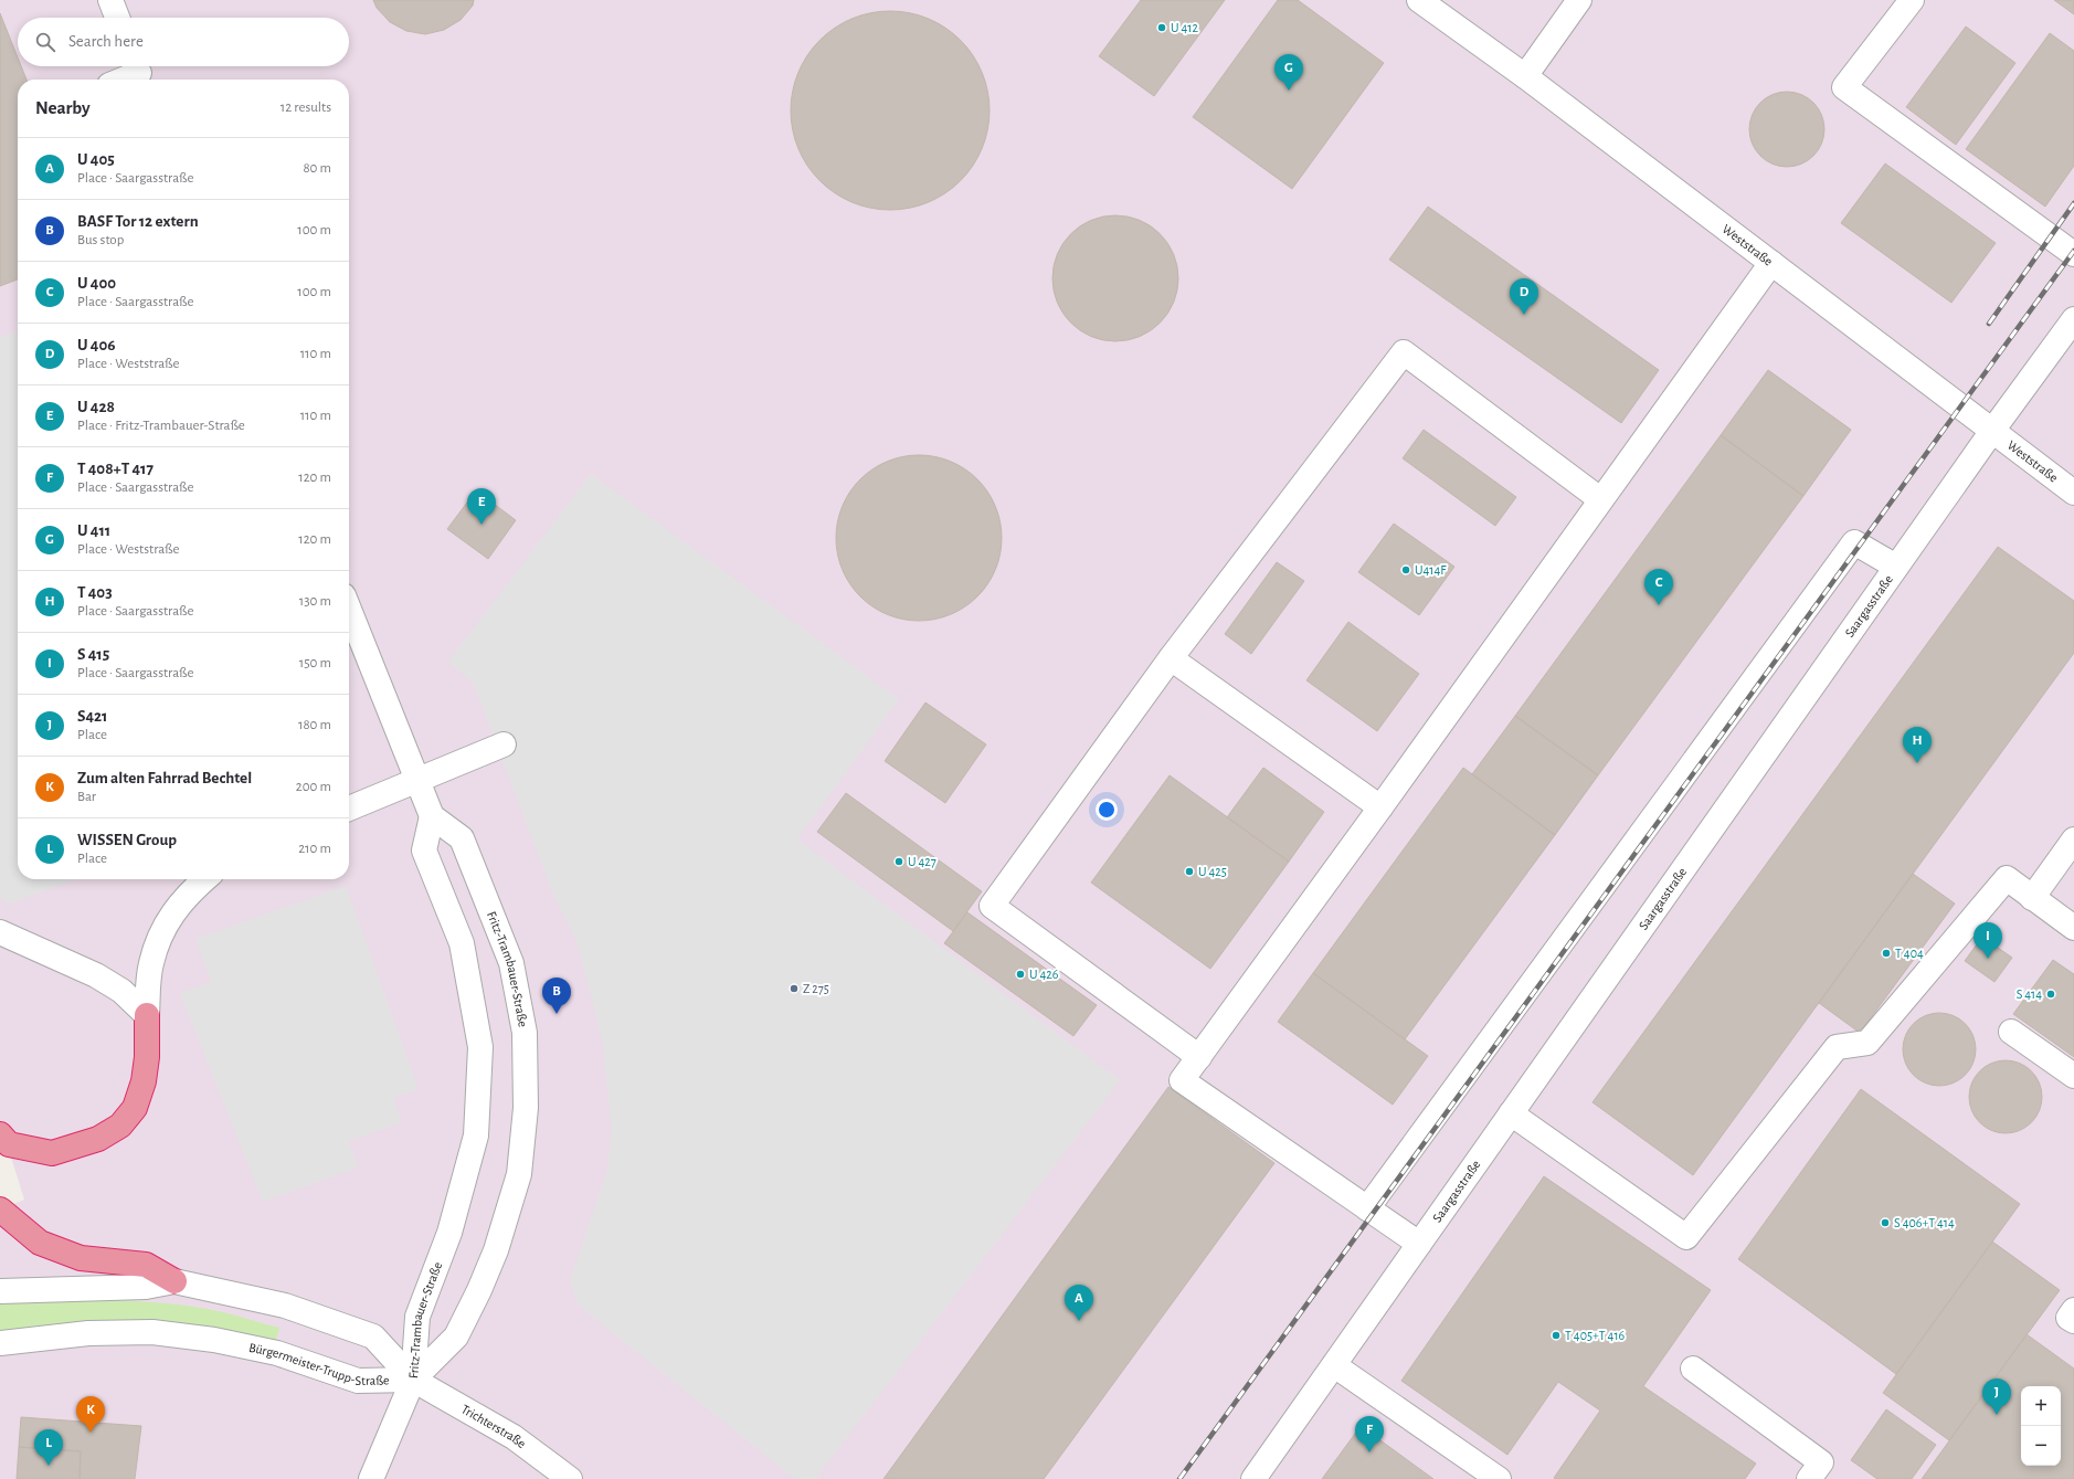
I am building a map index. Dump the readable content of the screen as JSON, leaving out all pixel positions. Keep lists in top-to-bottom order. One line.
{"streets":{"street":["Weststraße","Saargasstraße","Fritz-Trambauer-Straße","Bürgermeister-Trupp-Straße","Trichterstraße"]},"crossings":[["Weststraße","Saargasstraße"],["Fritz-Trambauer-Straße","Bürgermeister-Trupp-Straße"],["Fritz-Trambauer-Straße","Trichterstraße"],["Bürgermeister-Trupp-Straße","Trichterstraße"]],"places":["U 412","U414F","U 427","U 425","T 404","U 426","Z 275","S 414","S 406+T 414","T 405+T 416"],"page":{"search":"Search here","pins":["G","D","E","C","H","I","B","A","J","K","F","L"],"heading":["Nearby","12 results"],"list":[{"mark":"A","name":"U 405","note":"Place · Saargasstraße","value":"80 m"},{"mark":"B","name":"BASF Tor 12 extern","note":"Bus stop","value":"100 m"},{"mark":"C","name":"U 400","note":"Place · Saargasstraße","value":"100 m"},{"mark":"D","name":"U 406","note":"Place · Weststraße","value":"110 m"},{"mark":"E","name":"U 428","note":"Place · Fritz-Trambauer-Straße","value":"110 m"},{"mark":"F","name":"T 408+T 417","note":"Place · Saargasstraße","value":"120 m"},{"mark":"G","name":"U 411","note":"Place · Weststraße","value":"120 m"},{"mark":"H","name":"T 403","note":"Place · Saargasstraße","value":"130 m"},{"mark":"I","name":"S 415","note":"Place · Saargasstraße","value":"150 m"},{"mark":"J","name":"S421","note":"Place","value":"180 m"},{"mark":"K","name":"Zum alten Fahrrad Bechtel","note":"Bar","value":"200 m"},{"mark":"L","name":"WISSEN Group","note":"Place","value":"210 m"}],"map_buttons":["+","−"]}}
